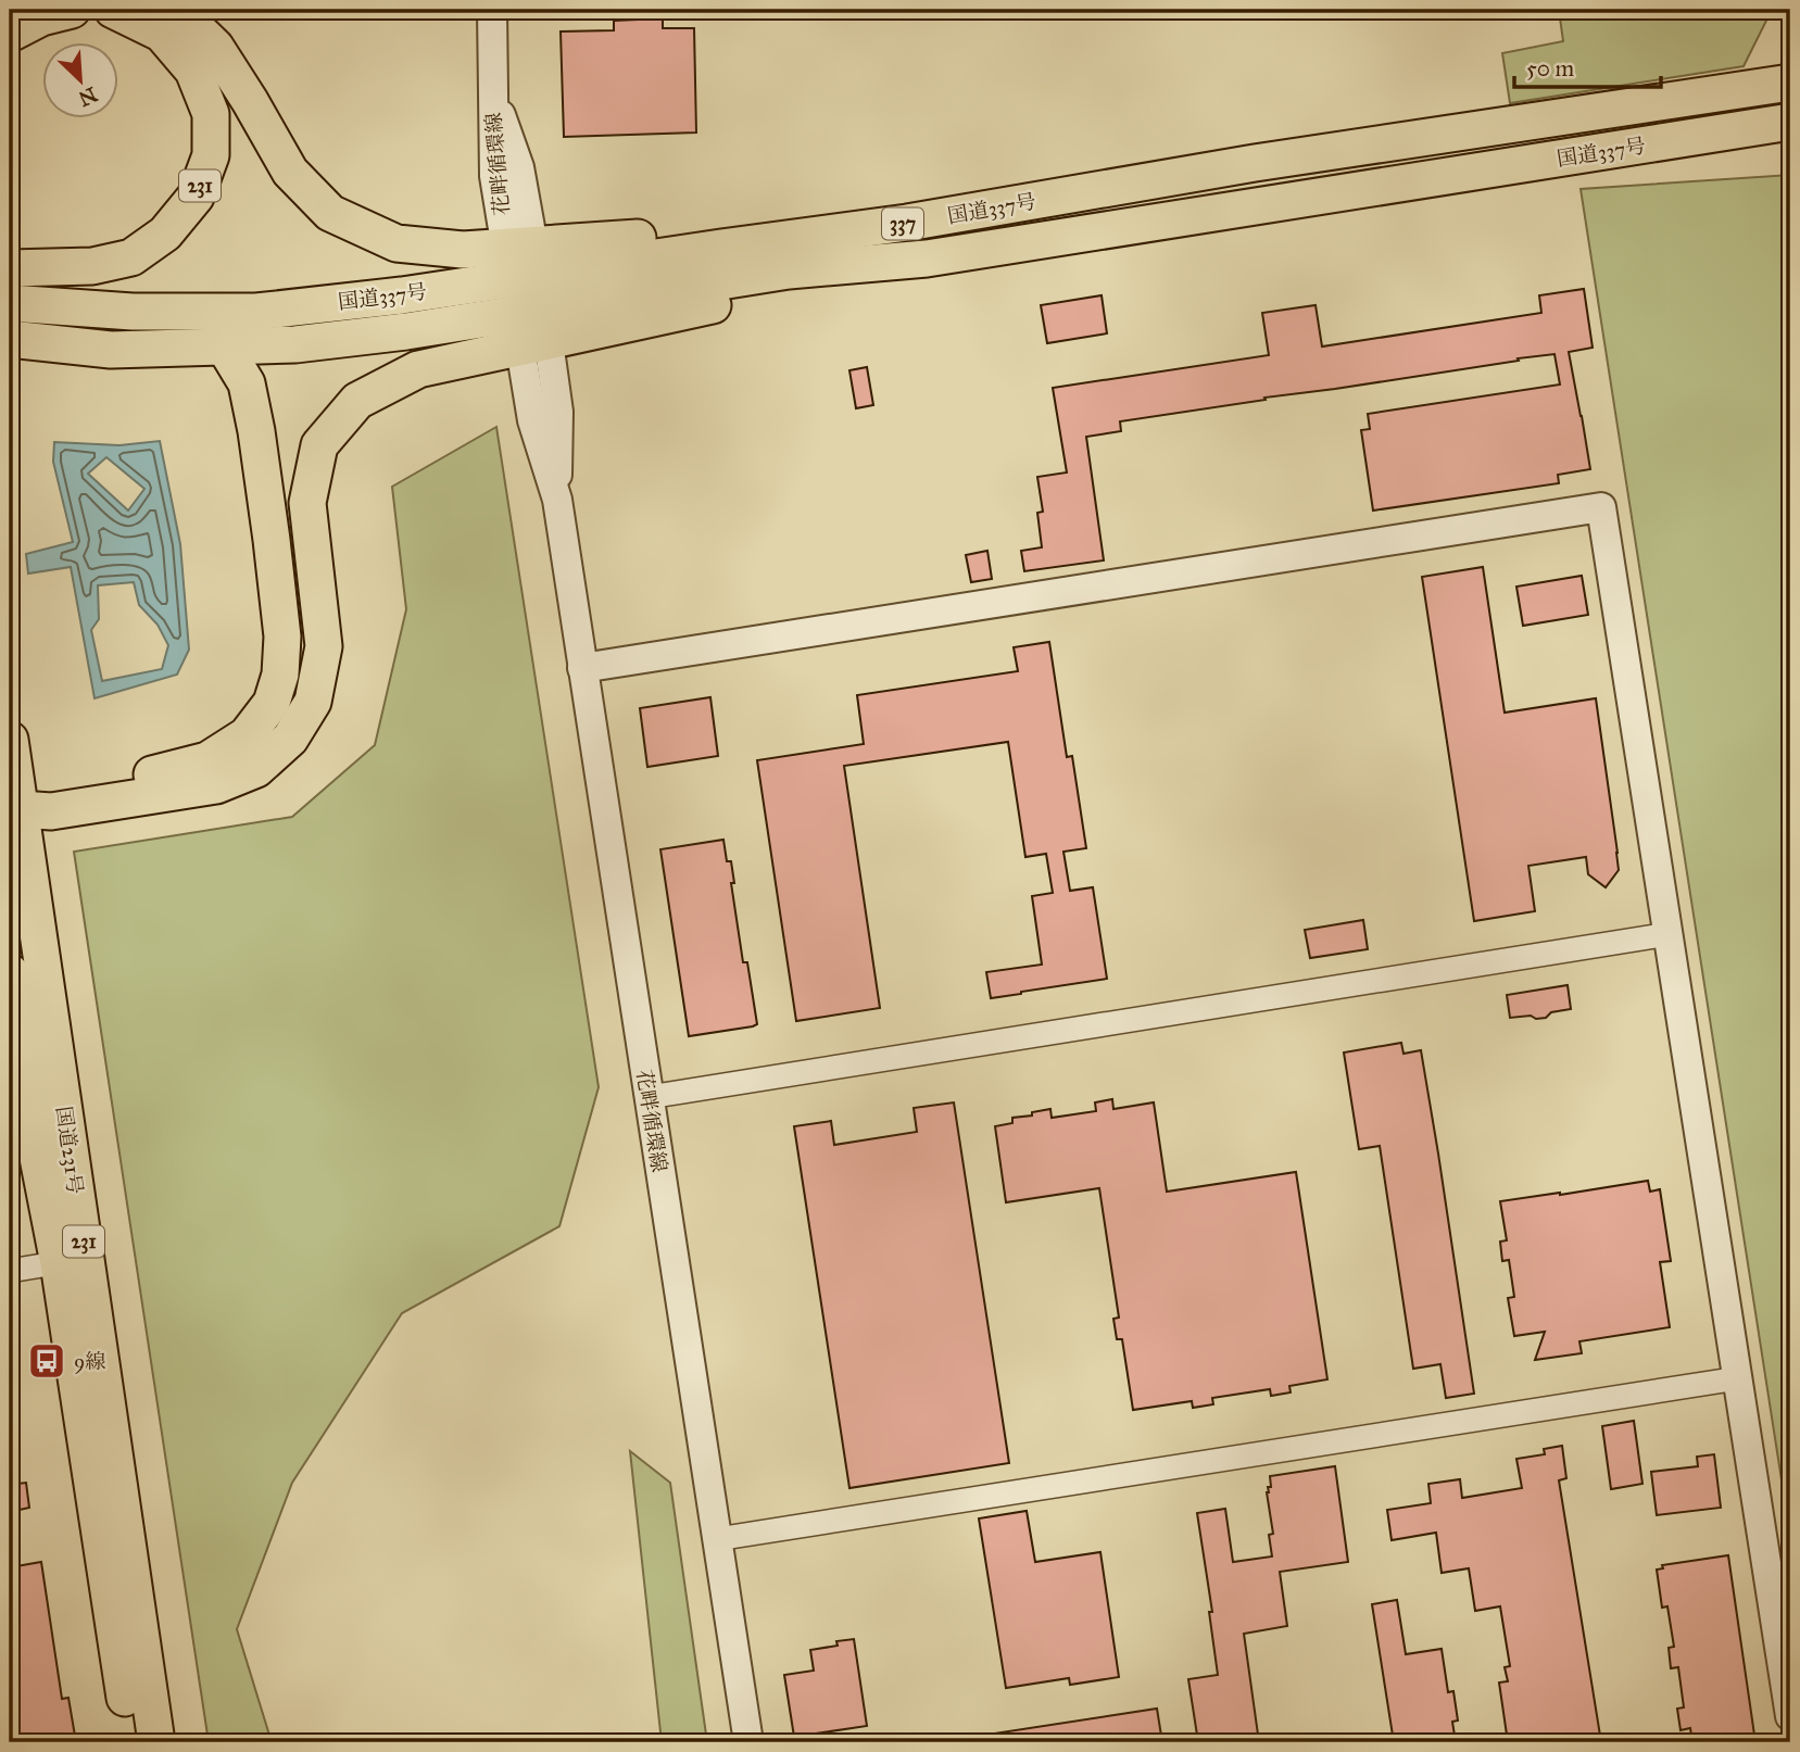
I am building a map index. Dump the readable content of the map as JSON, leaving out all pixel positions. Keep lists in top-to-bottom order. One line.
{"streets":{"highway":["国道337号","231","337","国道231号"],"street":["花畔循環線"]},"places":{"bus stop":["9線"]},"scale_bar":"50 m","north":"bottom right"}
